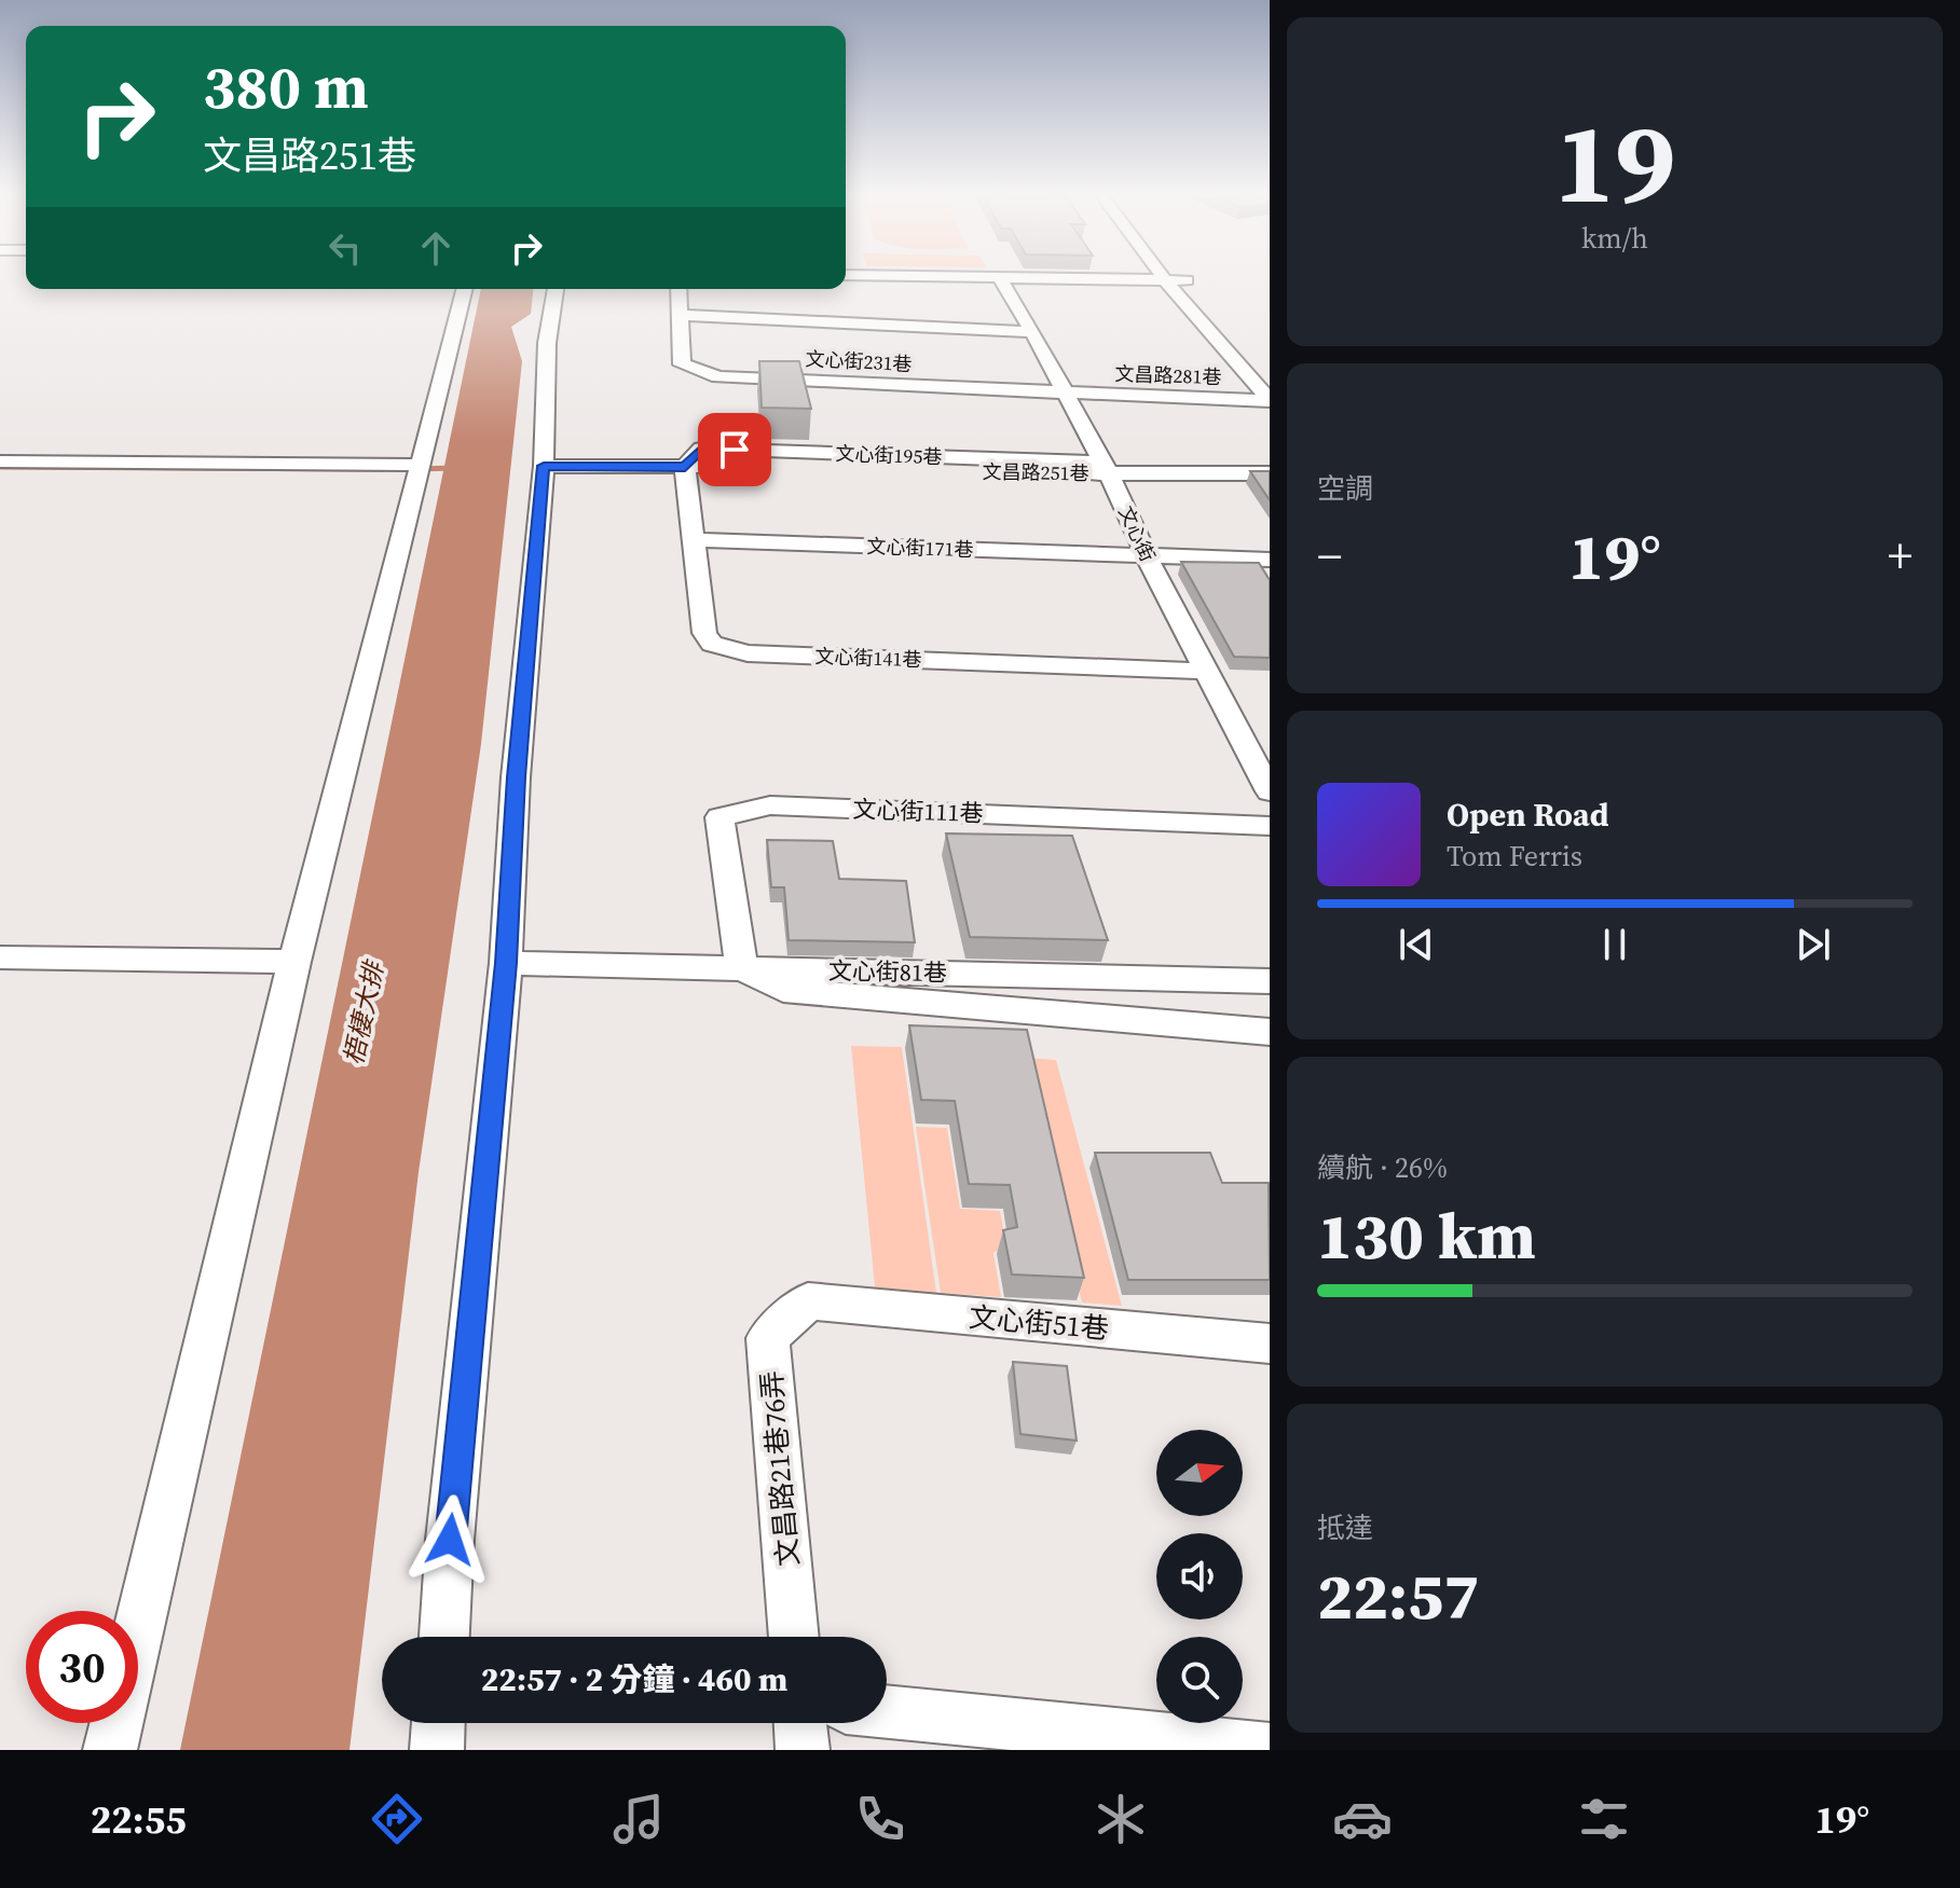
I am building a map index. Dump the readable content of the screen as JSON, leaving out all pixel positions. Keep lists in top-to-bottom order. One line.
{"streets":{"street":["文心街231巷","文昌路281巷","文昌路251巷","文心街","文心街171巷","文心街141巷","文心街111巷","文心街81巷","文心街51巷","文昌路21巷76弄"]},"crossings":[["文心街231巷","文昌路281巷"],["文心街231巷","文心街"],["文昌路281巷","文心街"],["文昌路251巷","文心街"],["文昌路251巷","文心街141巷"],["文心街","文心街171巷"],["文心街","文心街141巷"],["文心街171巷","文心街141巷"],["文心街111巷","文心街81巷"],["文心街51巷","文昌路21巷76弄"]],"water":["梧棲大排"],"north":"right","page":{"tile":[["19","km/h"],"空調",["續航 · 26%","130 km"],["抵達","22:57"]],"turn":["380 m","文昌路251巷"],"heat":["−","19°","+"],"song":["Open Road","Tom Ferris"],"limit":"30","trip":"22:57 · 2 分鐘 · 460 m","tabs":["22:55","19°"]}}
